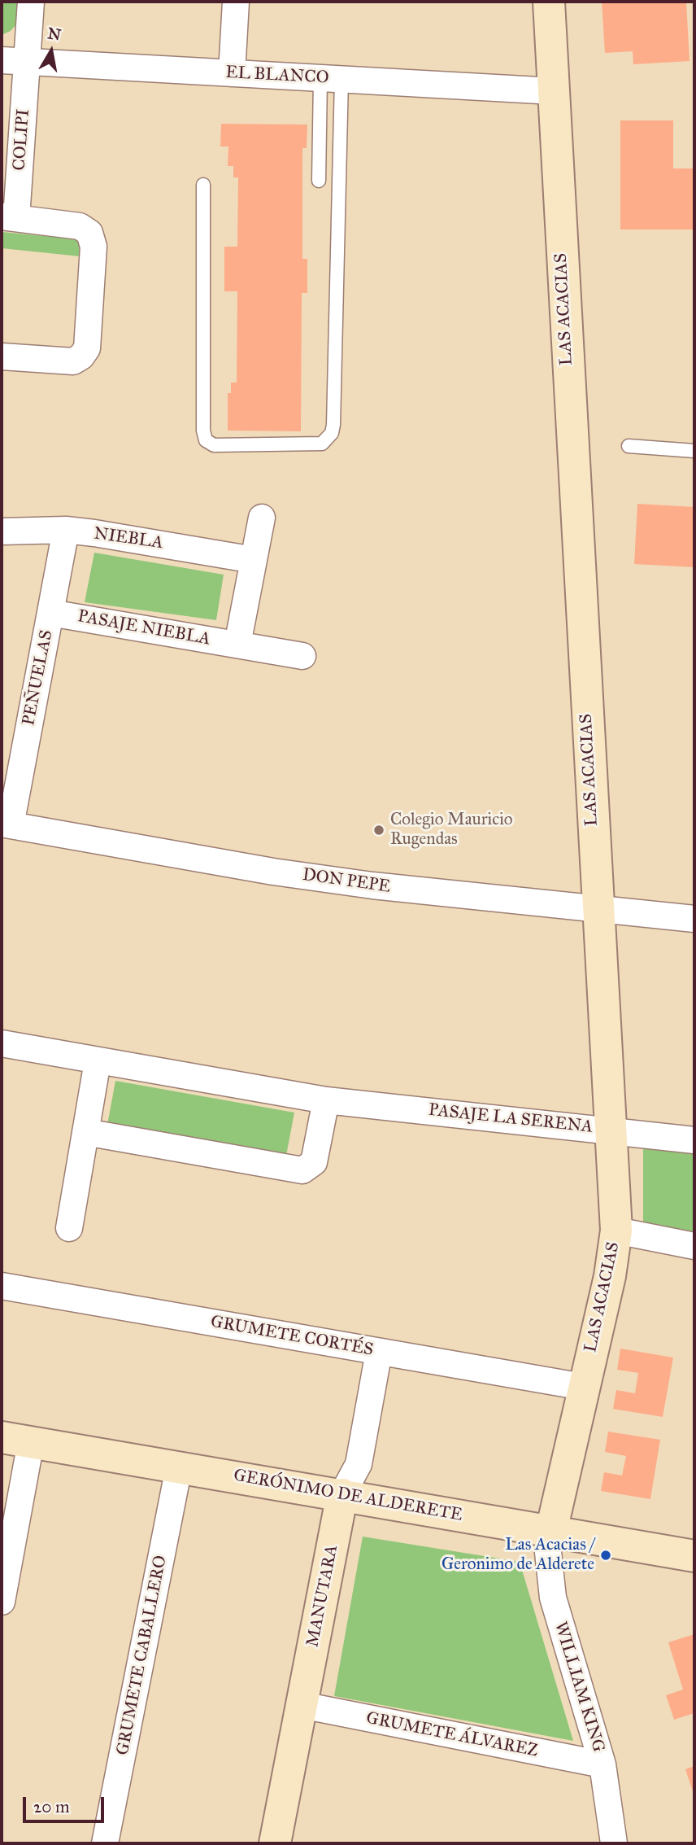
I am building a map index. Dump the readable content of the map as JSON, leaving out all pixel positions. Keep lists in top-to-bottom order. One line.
{"streets":{"main road":["LAS ACACIAS","GERÓNIMO DE ALDERETE","MANUTARA"],"street":["EL BLANCO","COLIPI","NIEBLA","PASAJE NIEBLA","PEÑUELAS","DON PEPE","PASAJE LA SERENA","GRUMETE CORTÉS","GRUMETE CABALLERO","WILLIAM KING","GRUMETE ÁLVAREZ"]},"crossings":[["EL BLANCO","COLIPI"],["EL BLANCO","LAS ACACIAS"],["LAS ACACIAS","DON PEPE"],["LAS ACACIAS","PASAJE LA SERENA"],["LAS ACACIAS","GRUMETE CORTÉS"],["LAS ACACIAS","GERÓNIMO DE ALDERETE"],["LAS ACACIAS","WILLIAM KING"],["NIEBLA","PEÑUELAS"],["PASAJE NIEBLA","PEÑUELAS"],["PEÑUELAS","DON PEPE"],["GRUMETE CORTÉS","MANUTARA"],["GERÓNIMO DE ALDERETE","MANUTARA"],["GERÓNIMO DE ALDERETE","GRUMETE CABALLERO"],["GERÓNIMO DE ALDERETE","WILLIAM KING"],["MANUTARA","GRUMETE ÁLVAREZ"],["WILLIAM KING","GRUMETE ÁLVAREZ"]],"places":["Colegio Mauricio Rugendas","Las Acacias / Geronimo de Alderete"],"scale_bar":"20 m","north":"top"}
